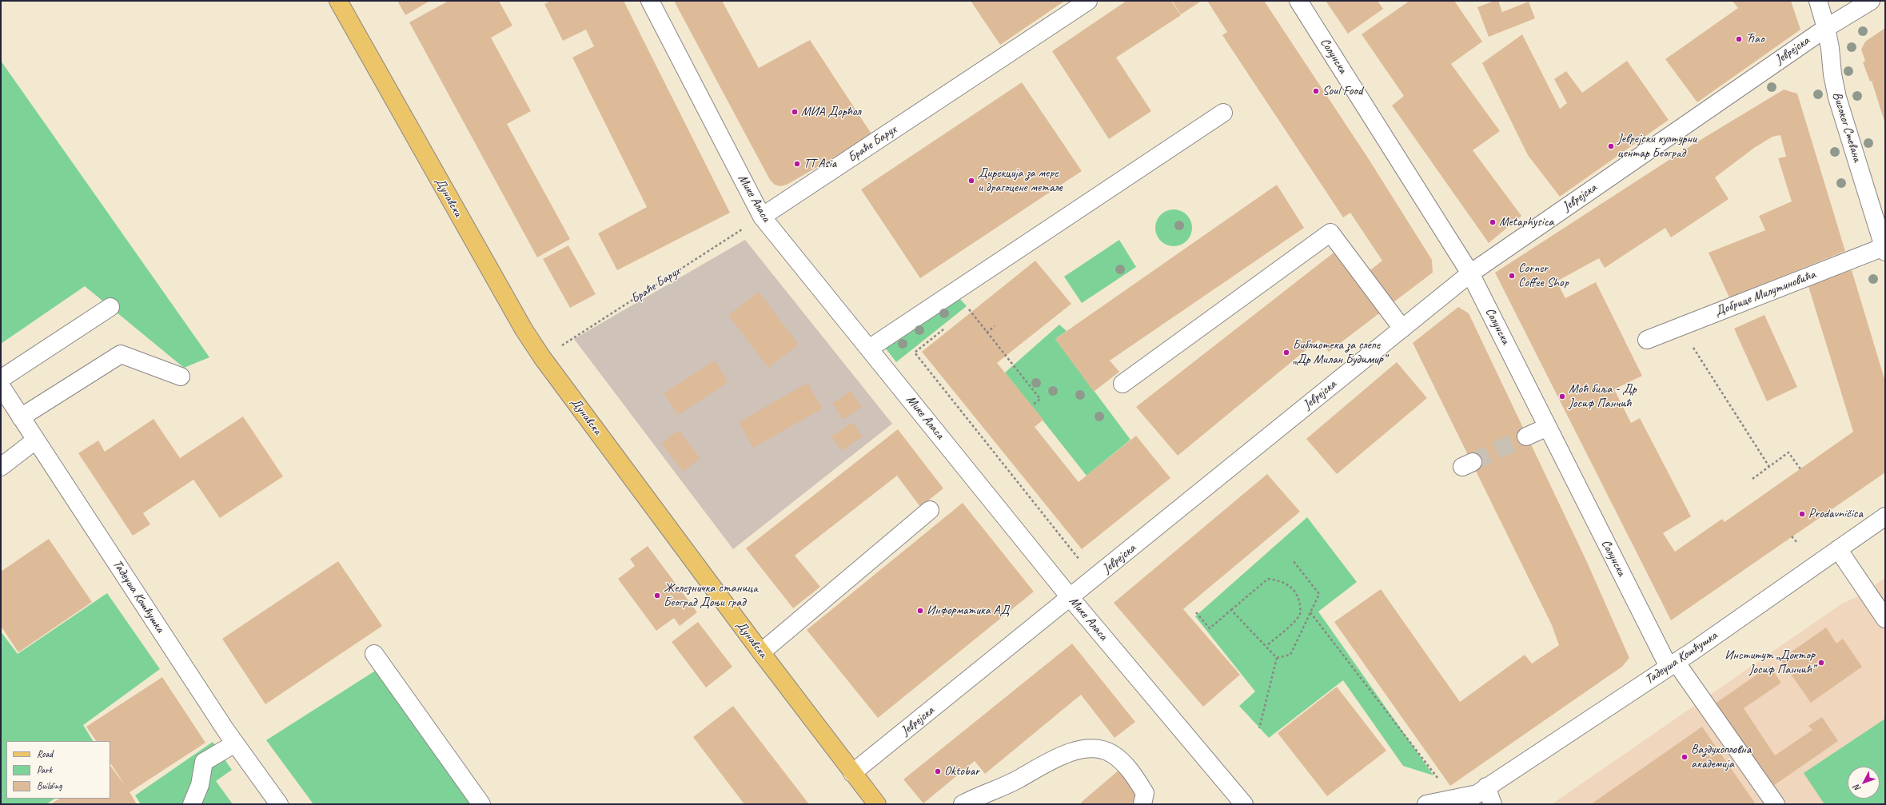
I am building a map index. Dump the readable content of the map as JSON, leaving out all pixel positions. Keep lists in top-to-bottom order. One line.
{"streets":{"main road":["Дунавска"],"street":["Јеврејска","Солунска","Високог Стевана","Браће Барух","Мике Аласа","Добрице Милутиновића","Тадеуша Кошћушка"]},"crossings":[["Јеврејска","Солунска"],["Јеврејска","Високог Стевана"],["Јеврејска","Дунавска"],["Јеврејска","Мике Аласа"],["Солунска","Тадеуша Кошћушка"],["Високог Стевана","Добрице Милутиновића"],["Браће Барух","Дунавска"],["Браће Барух","Мике Аласа"]],"places":["Ћао","Soul Food","МИА Дорћол","Јеврејски културни центар Београд","TT Asia","Дирекција за мере и драгоцене метале","Metaphysica","Corner Coffee Shop","Библиотека за слепе „Др Милан Будимир”","Моћ биља - Др Јосиф Панчић","Prodavničica","Железничка станица Београд Доњи град","Информатика АД","Институт „Доктор Јосиф Панчић”","Ваздухопловна академија","Oktobar"],"legend":["Road","Park","Building"],"north":"bottom left"}
